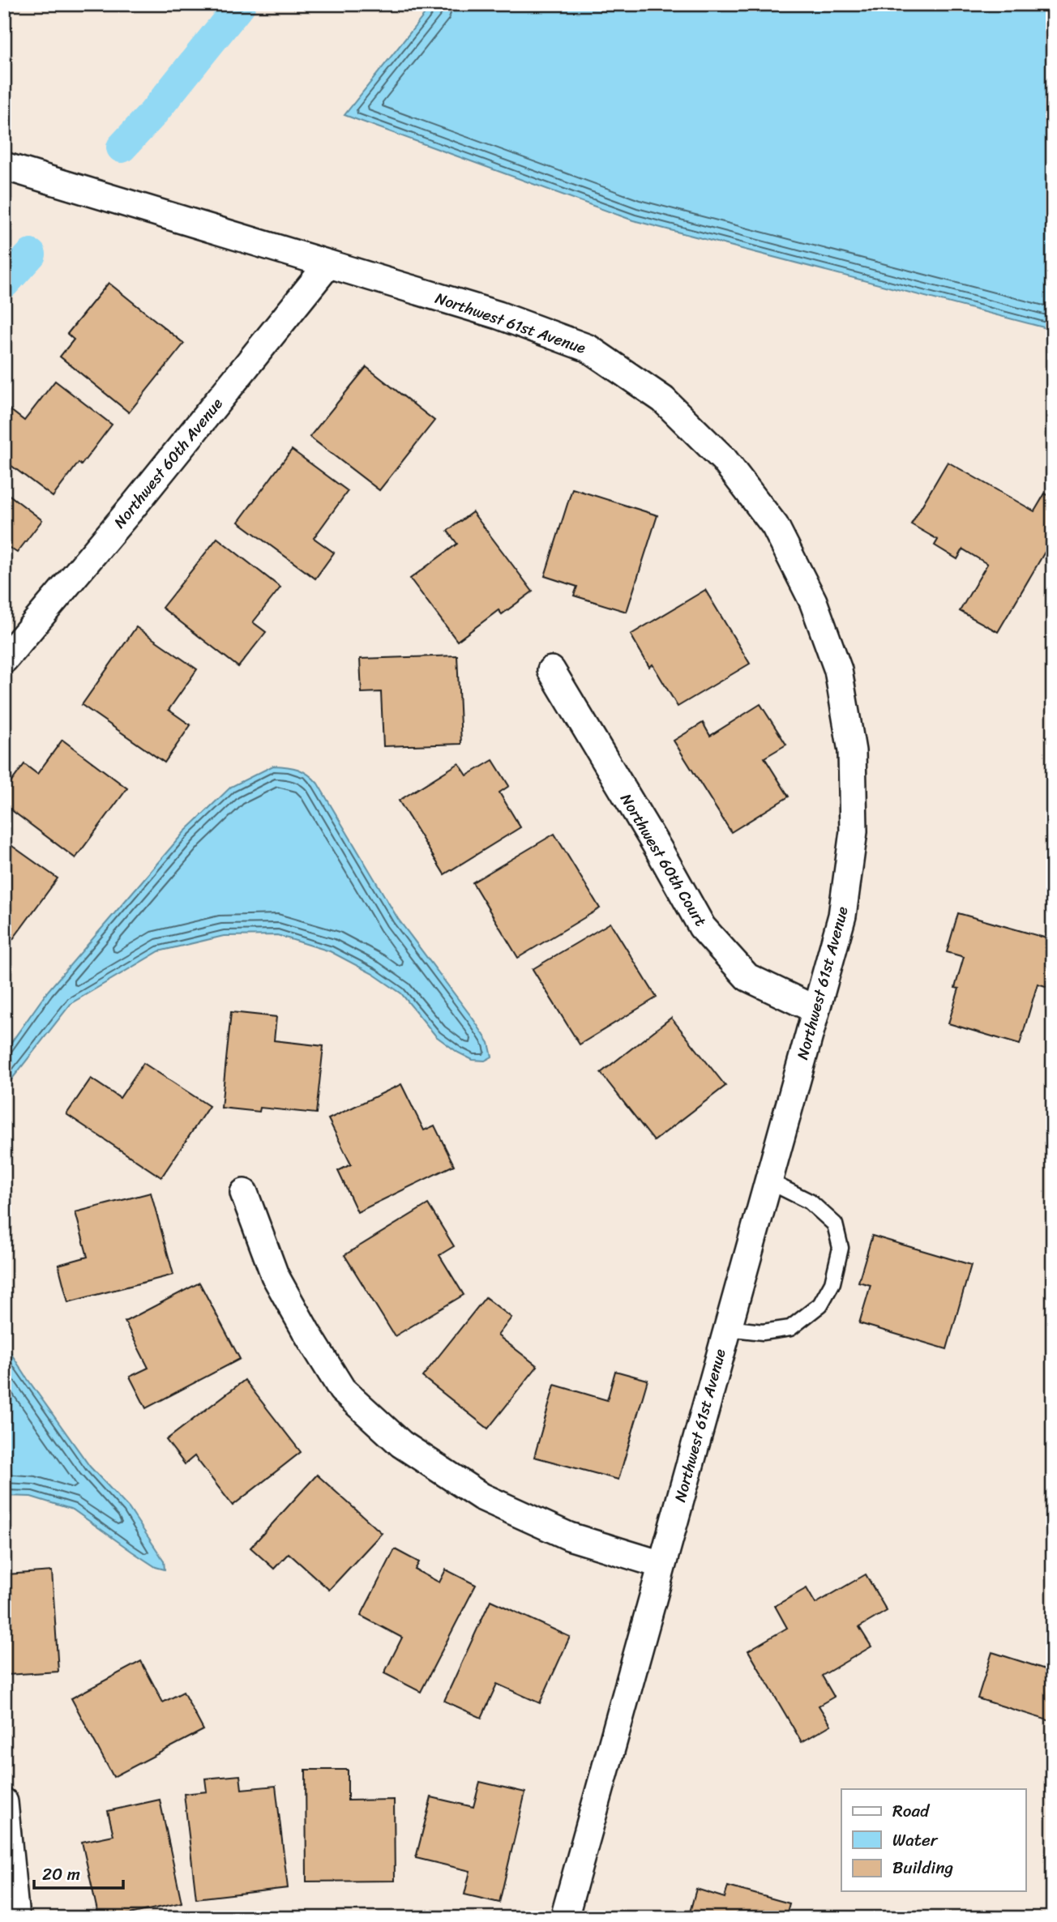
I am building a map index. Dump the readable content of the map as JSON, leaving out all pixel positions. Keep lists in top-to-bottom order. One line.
{"streets":{"street":["Northwest 61st Avenue","Northwest 60th Avenue","Northwest 60th Court"]},"crossings":[["Northwest 61st Avenue","Northwest 60th Avenue"],["Northwest 61st Avenue","Northwest 60th Court"]],"legend":["Road","Water","Building"],"scale_bar":"20 m"}
